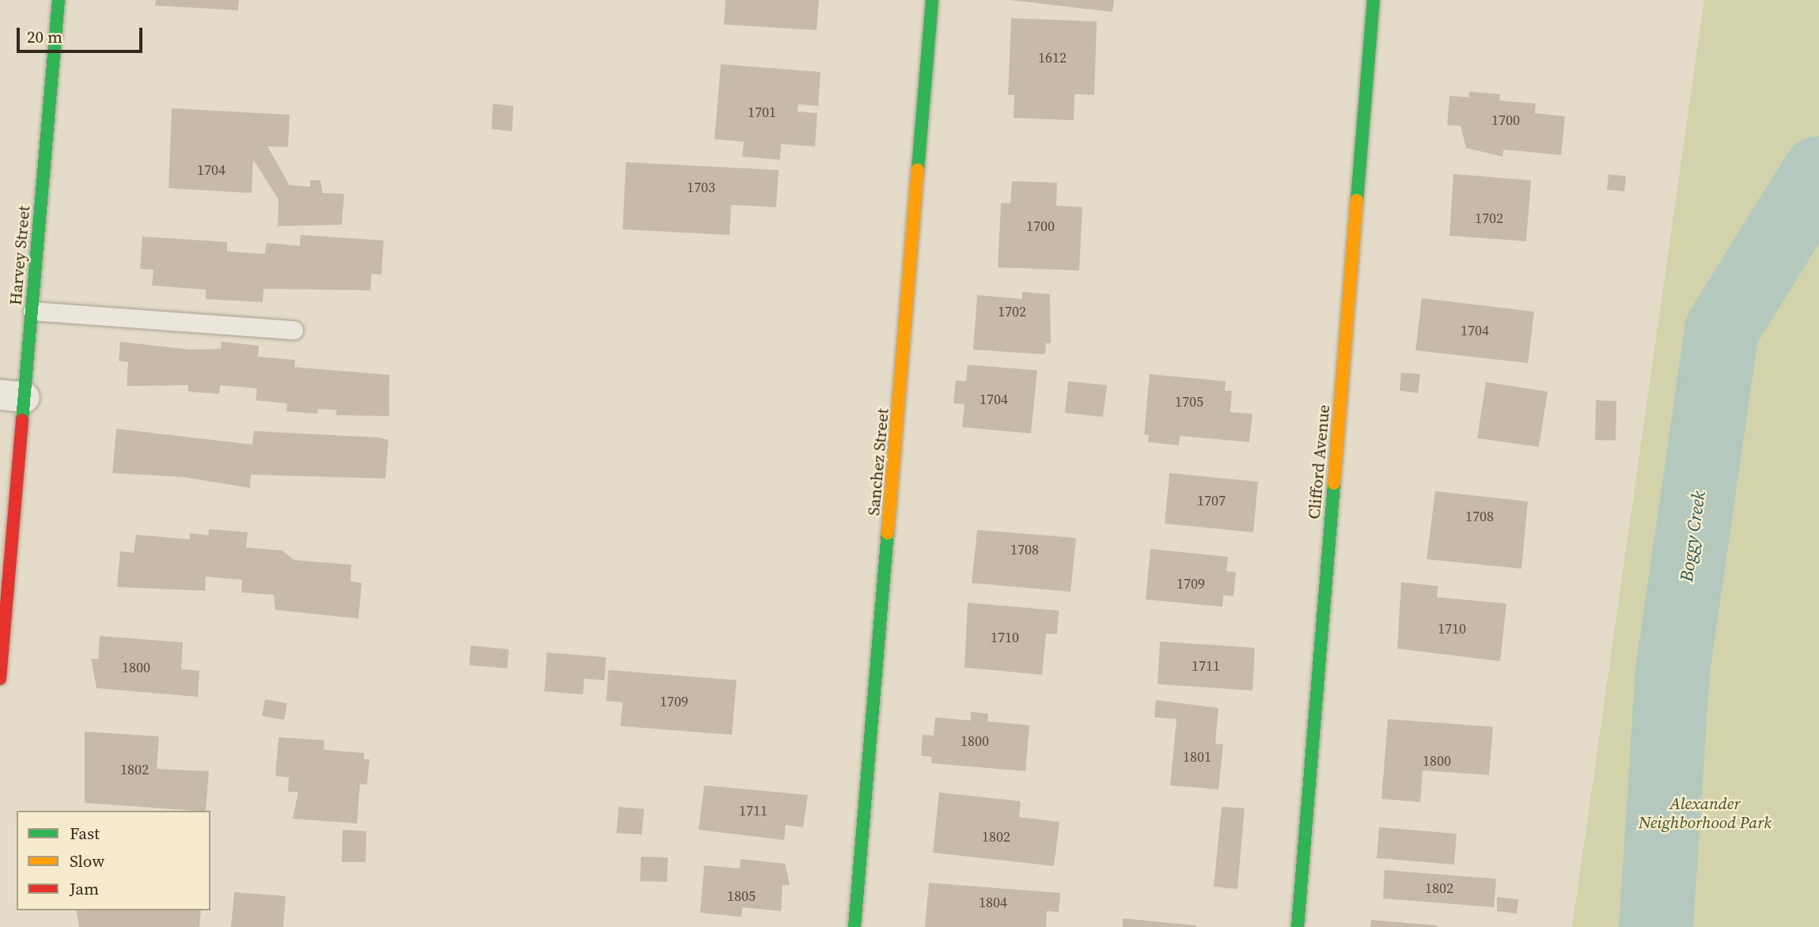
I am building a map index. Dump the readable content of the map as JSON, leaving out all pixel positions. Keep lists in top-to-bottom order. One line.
{"streets":{"street":["Harvey Street","Sanchez Street","Clifford Avenue"]},"water":["Boggy Creek"],"parks":["Alexander Neighborhood Park"],"house_numbers":["1612","1701","1700","1704","1703","1702","1700","1702","1704","1704","1705","1707","1708","1708","1709","1710","1710","1711","1800","1709","1800","1801","1800","1802","1711","1802","1802","1805","1804"],"legend":["Fast","Slow","Jam"],"scale_bar":"20 m"}
